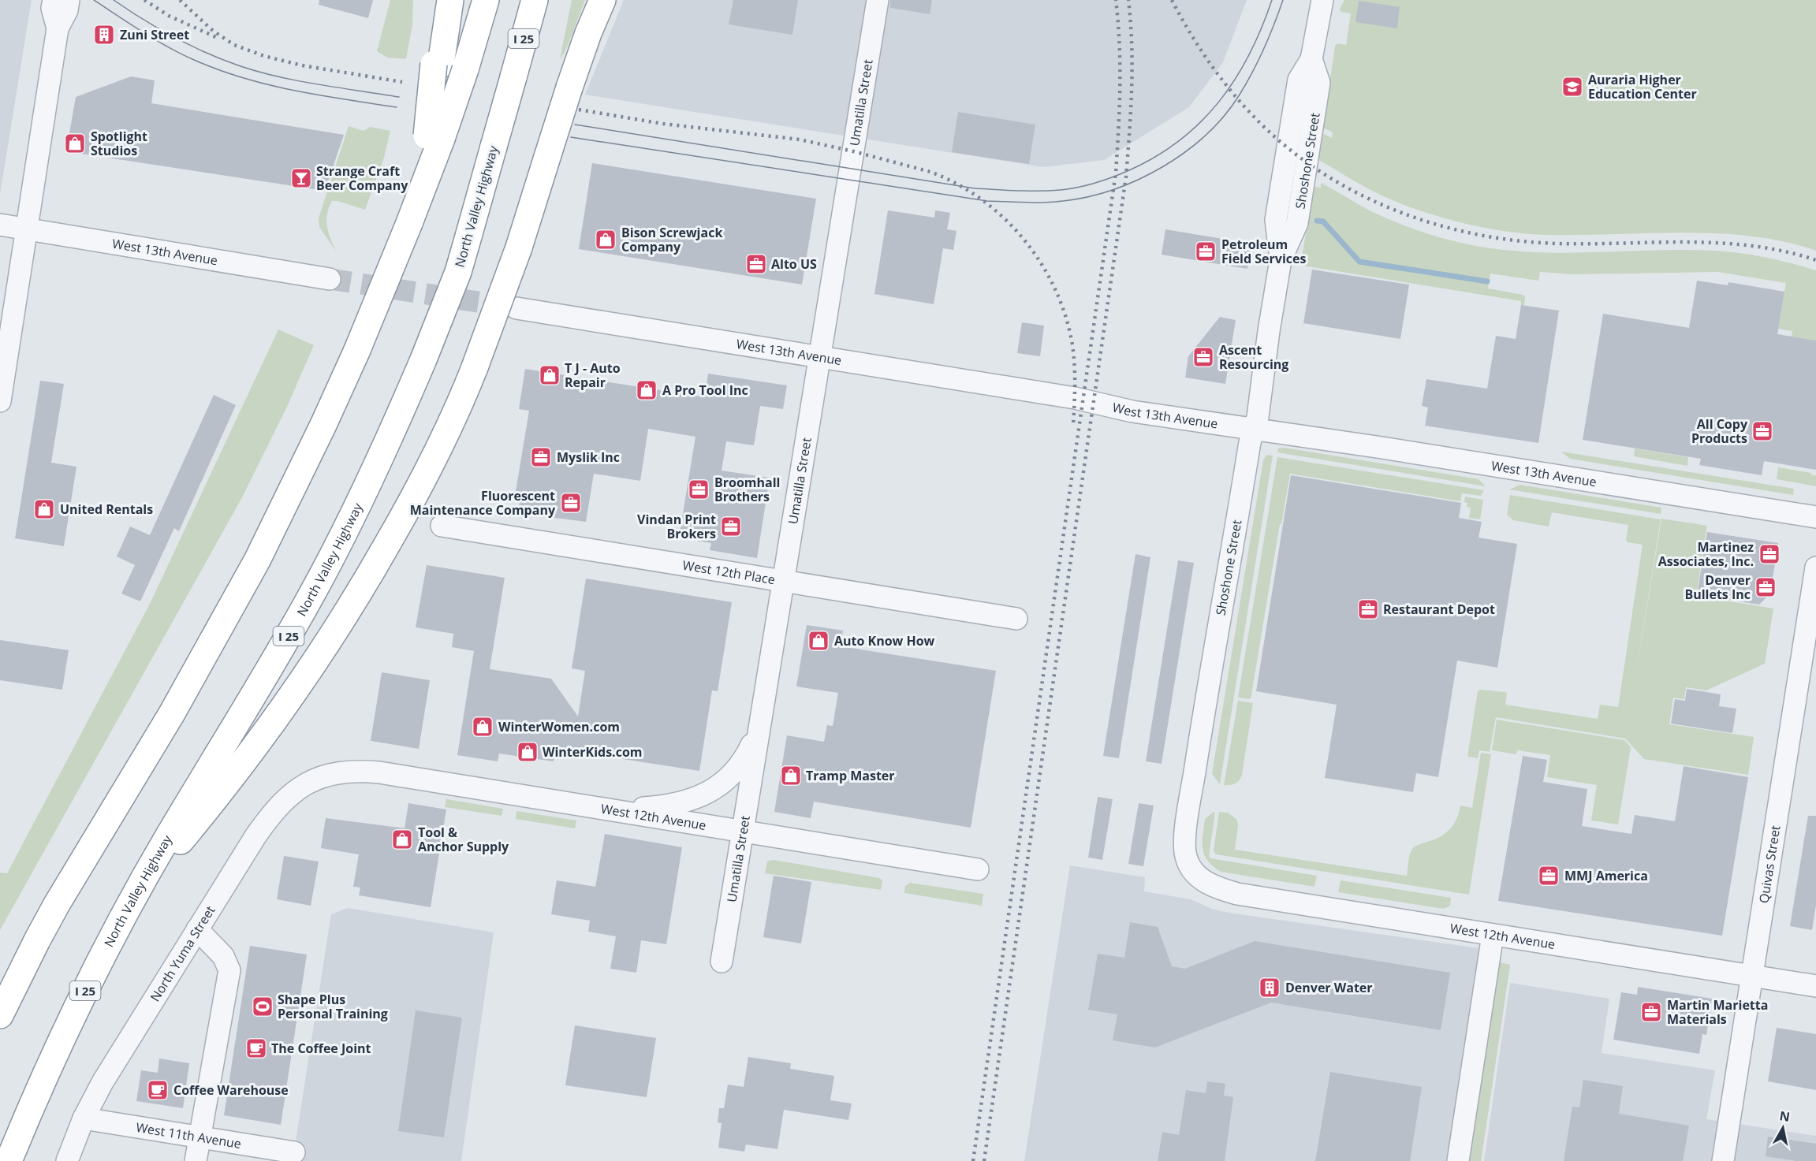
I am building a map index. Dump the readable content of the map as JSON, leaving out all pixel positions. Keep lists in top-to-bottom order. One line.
{"streets":{"highway":["I 25","North Valley Highway"],"street":["Umatilla Street","Shoshone Street","West 13th Avenue","West 12th Place","West 12th Avenue","Quivas Street","North Yuma Street","West 11th Avenue"]},"crossings":[["Umatilla Street","West 13th Avenue"],["Umatilla Street","West 12th Place"],["Umatilla Street","West 12th Avenue"],["Shoshone Street","West 13th Avenue"],["Shoshone Street","West 12th Avenue"],["West 12th Avenue","Quivas Street"],["West 12th Avenue","North Yuma Street"],["North Yuma Street","West 11th Avenue"]],"places":{"building":["Zuni Street","Denver Water"],"school or university":["Auraria Higher Education Center"],"shop":["Spotlight Studios","Bison Screwjack Company","T J - Auto Repair","A Pro Tool Inc","United Rentals","Auto Know How","WinterWomen.com","WinterKids.com","Tramp Master","Tool & Anchor Supply"],"bar":["Strange Craft Beer Company"],"office":["Petroleum Field Services","Alto US","Ascent Resourcing","All Copy Products","Myslik Inc","Broomhall Brothers","Fluorescent Maintenance Company","Vindan Print Brokers","Martinez Associates, Inc.","Denver Bullets Inc","Restaurant Depot","MMJ America","Martin Marietta Materials"],"sports":["Shape Plus Personal Training"],"cafe":["The Coffee Joint","Coffee Warehouse"]},"north":"top"}
